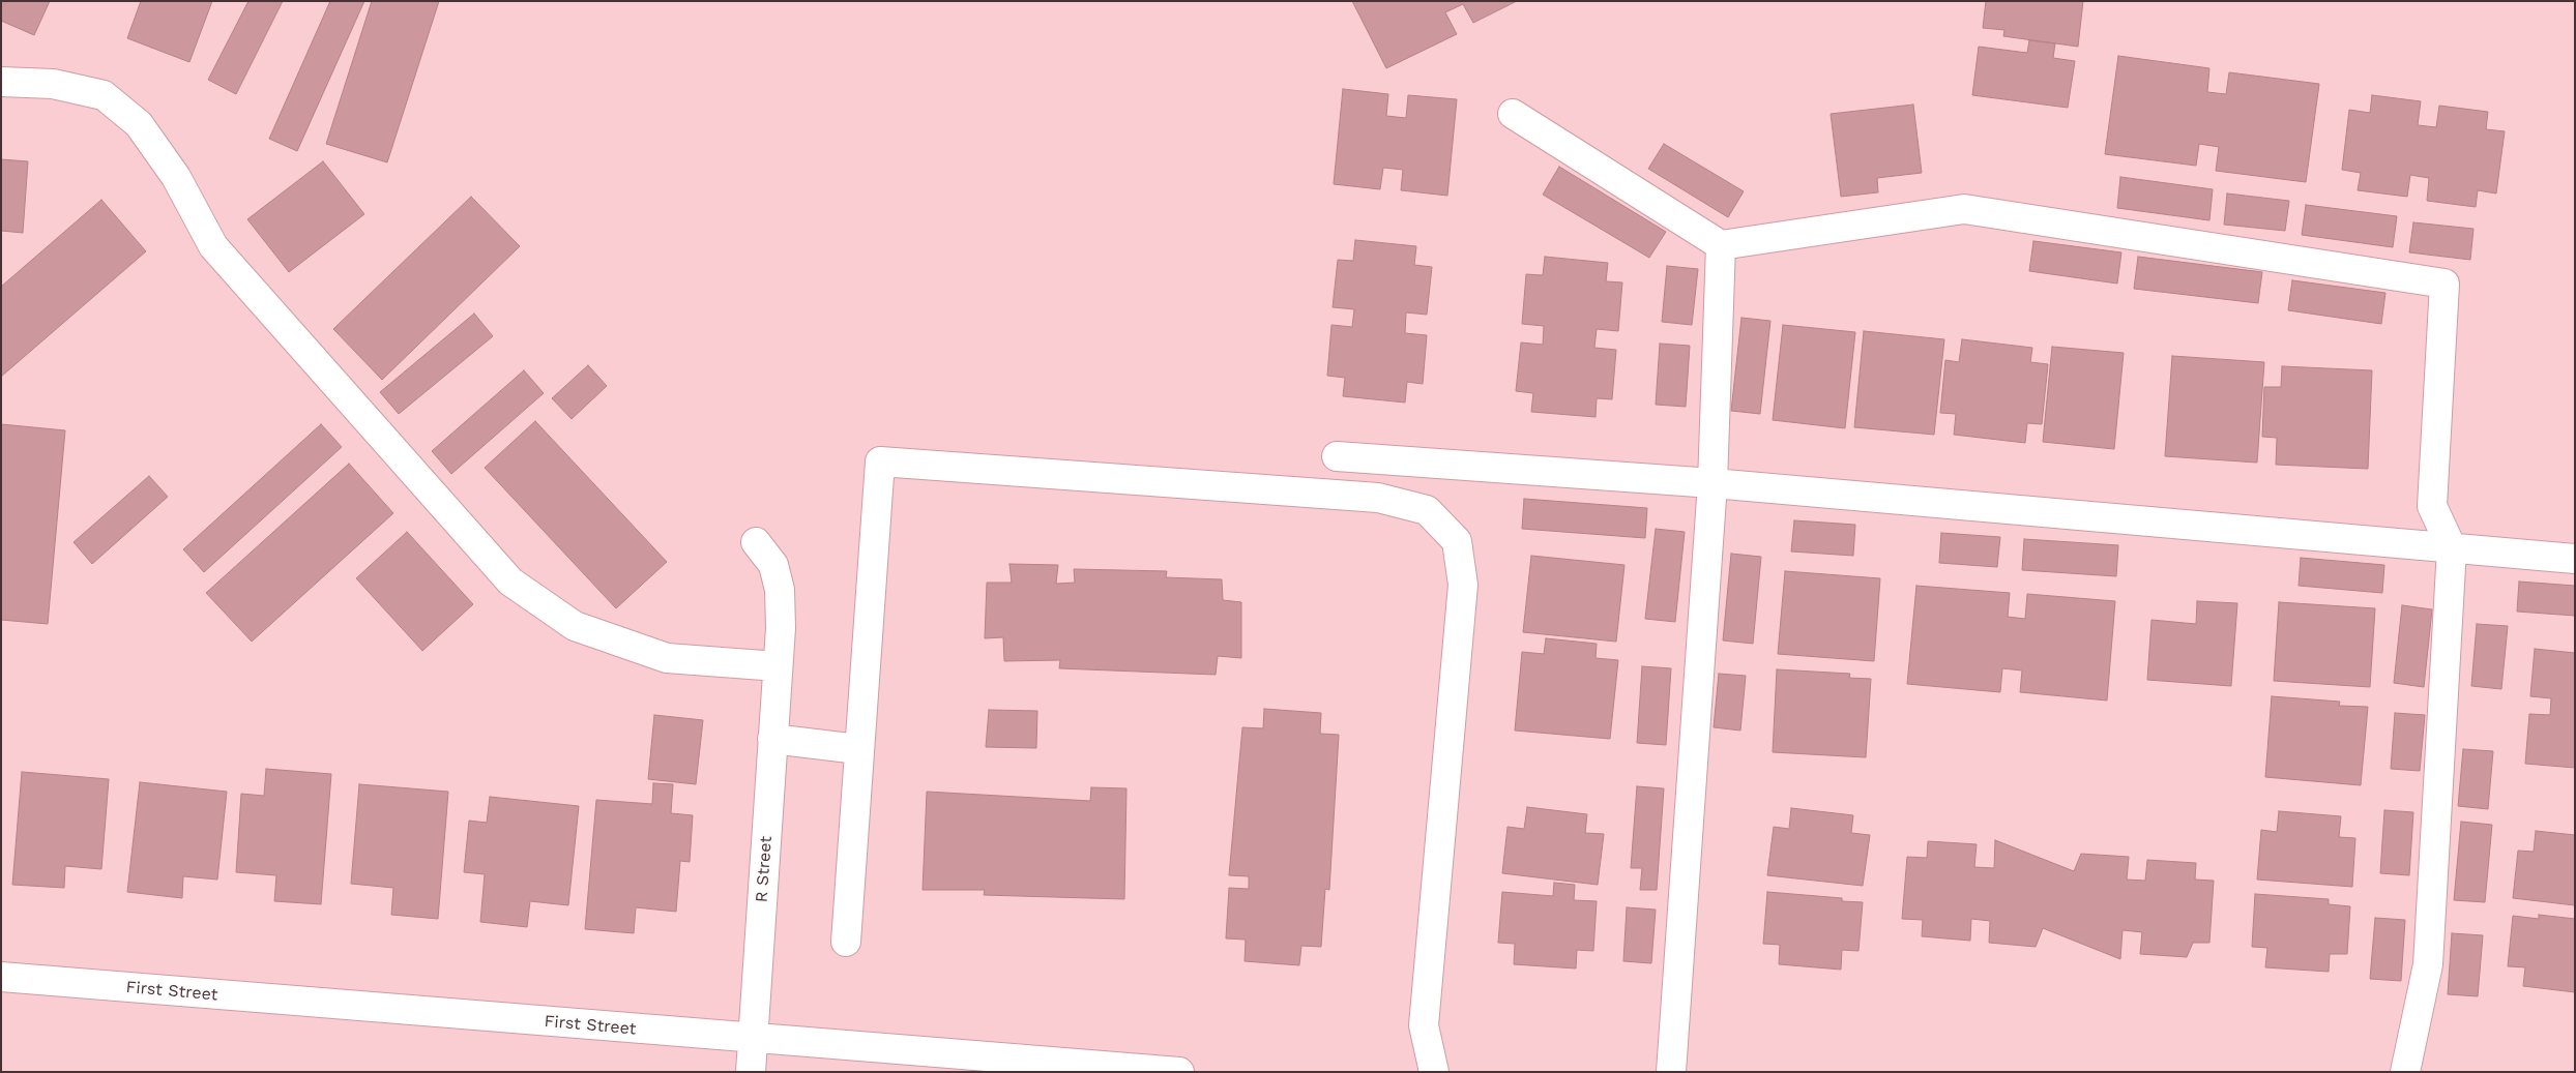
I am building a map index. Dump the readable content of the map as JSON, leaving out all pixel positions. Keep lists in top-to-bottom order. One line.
{"streets":{"street":["R Street","First Street"]},"crossings":[["R Street","First Street"]]}
